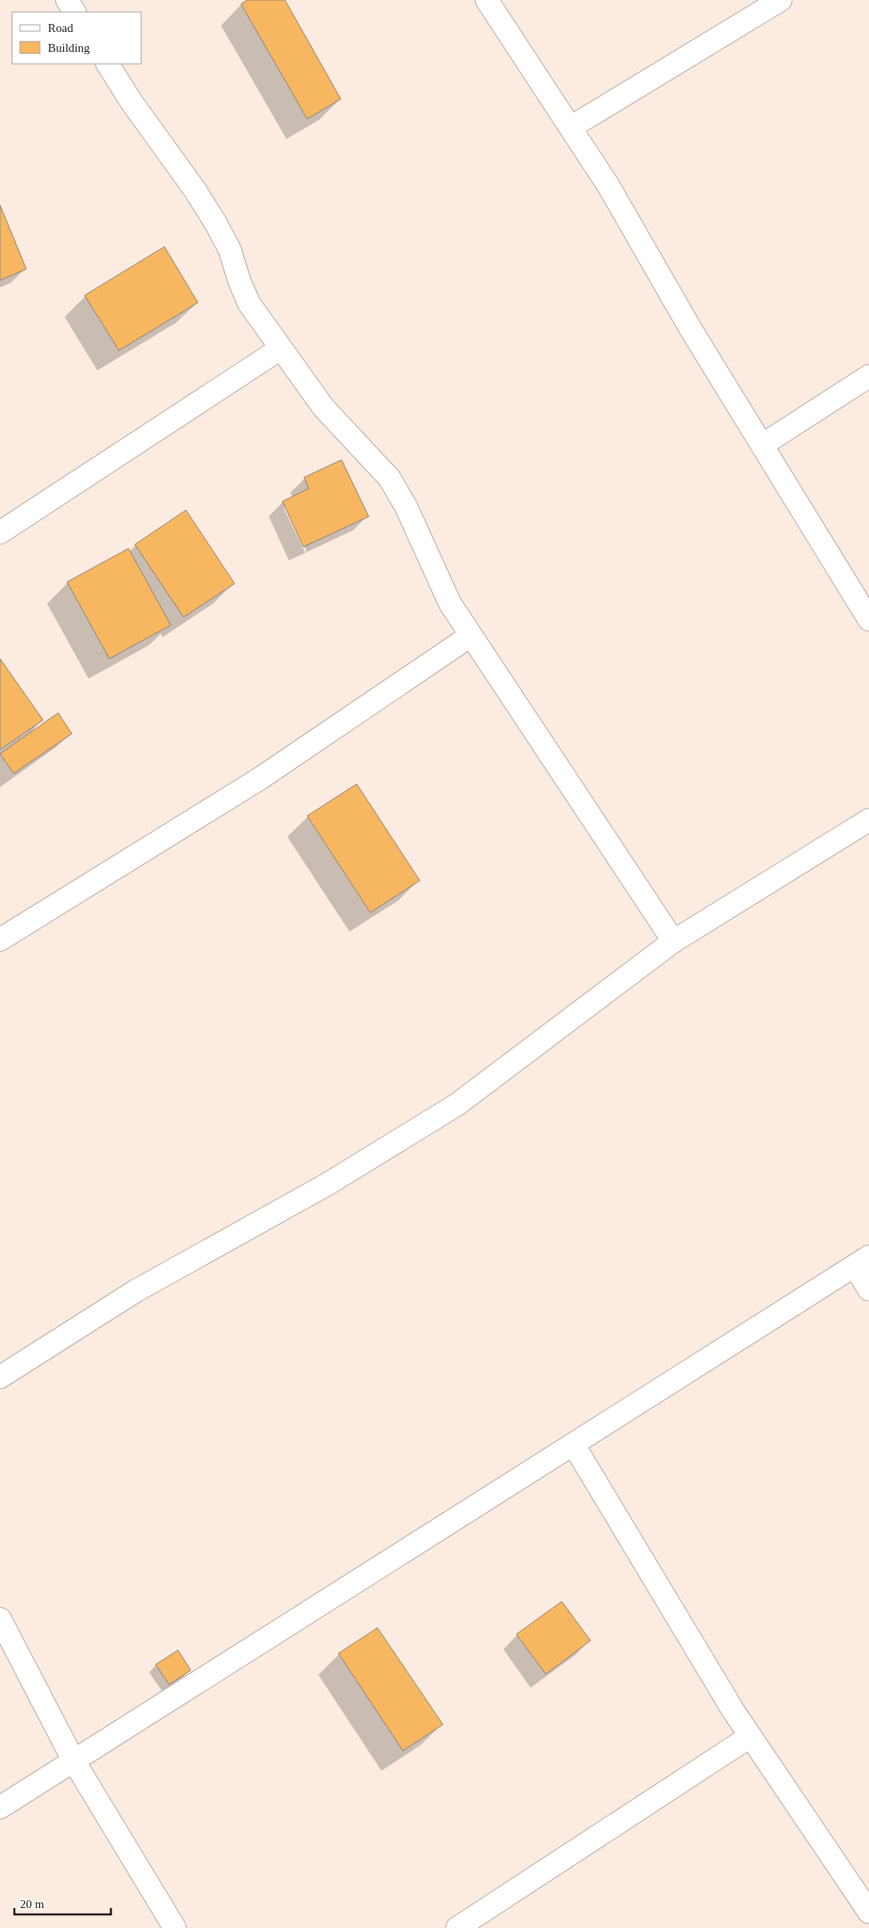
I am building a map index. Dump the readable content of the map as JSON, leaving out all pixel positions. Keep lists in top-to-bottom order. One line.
{"legend":["Road","Building"],"scale_bar":"20 m"}
